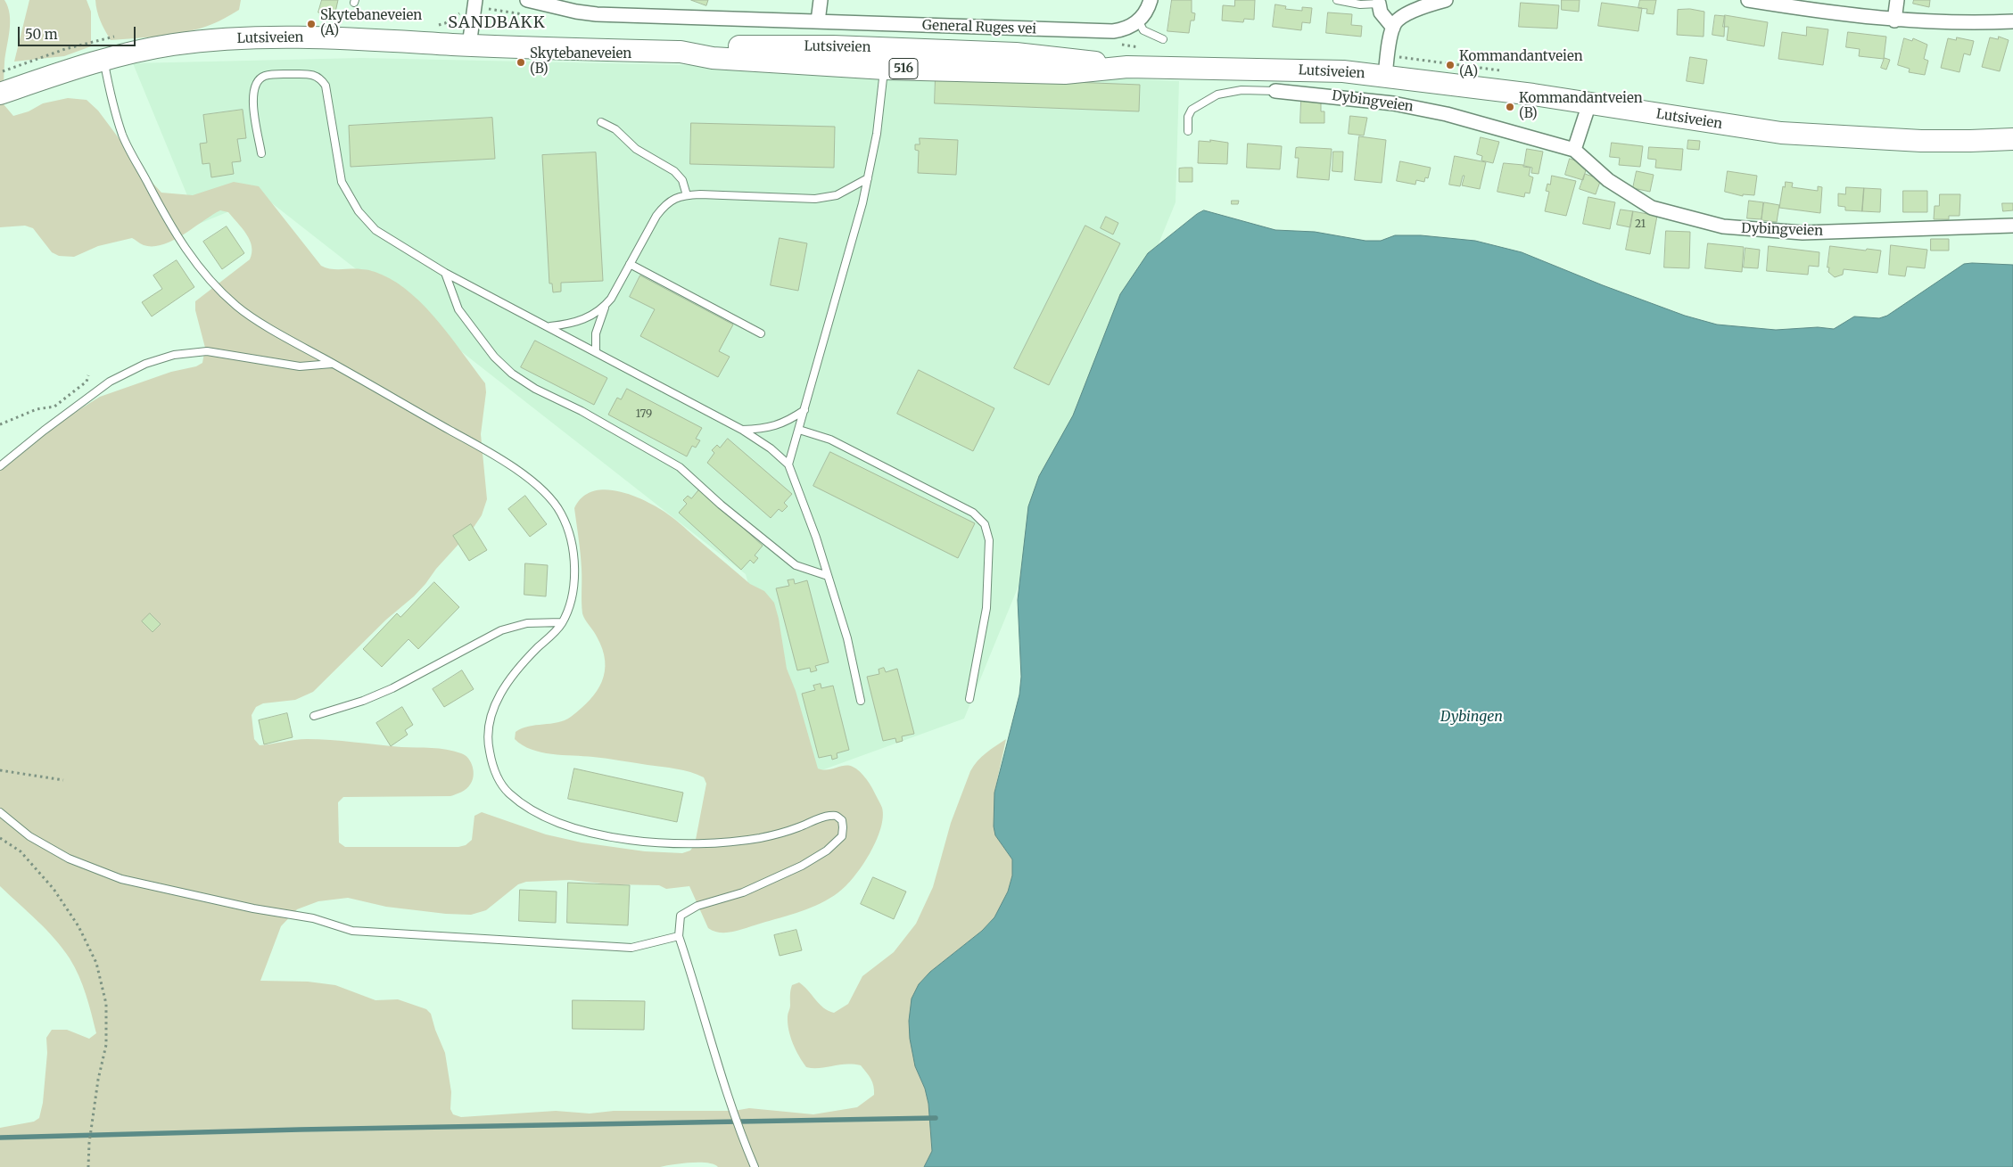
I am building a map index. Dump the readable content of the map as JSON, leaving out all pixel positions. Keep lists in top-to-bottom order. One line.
{"streets":{"main road":["Lutsiveien","516"],"street":["General Ruges vei","Dybingveien"]},"districts":["SANDBAKK"],"water":["Dybingen"],"places":["Skytebaneveien (A)","Skytebaneveien (B)","Kommandantveien (A)","Kommandantveien (B)"],"house_numbers":["21","179"],"scale_bar":"50 m"}
